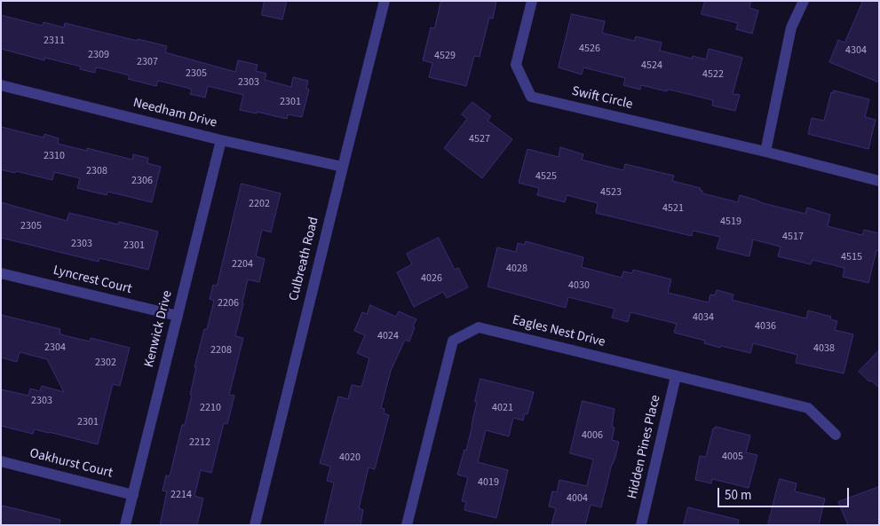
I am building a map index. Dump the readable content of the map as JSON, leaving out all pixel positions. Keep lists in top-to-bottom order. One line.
{"streets":{"street":["Swift Circle","Needham Drive","Culbreath Road","Lyncrest Court","Kenwick Drive","Eagles Nest Drive","Hidden Pines Place","Oakhurst Court"]},"crossings":[["Needham Drive","Culbreath Road"],["Needham Drive","Kenwick Drive"],["Lyncrest Court","Kenwick Drive"],["Kenwick Drive","Oakhurst Court"],["Eagles Nest Drive","Hidden Pines Place"]],"house_numbers":["2311","4526","4304","2309","4529","2307","4524","2305","4522","2303","2301","4527","2310","2308","4525","2306","4523","2202","4521","4519","2305","4517","2303","2301","4515","2204","4028","4026","4030","2206","4034","4036","4024","2304","4038","2208","2302","2303","2210","4021","2301","4006","2212","4005","4020","4019","2214","4004"],"scale_bar":"50 m"}
